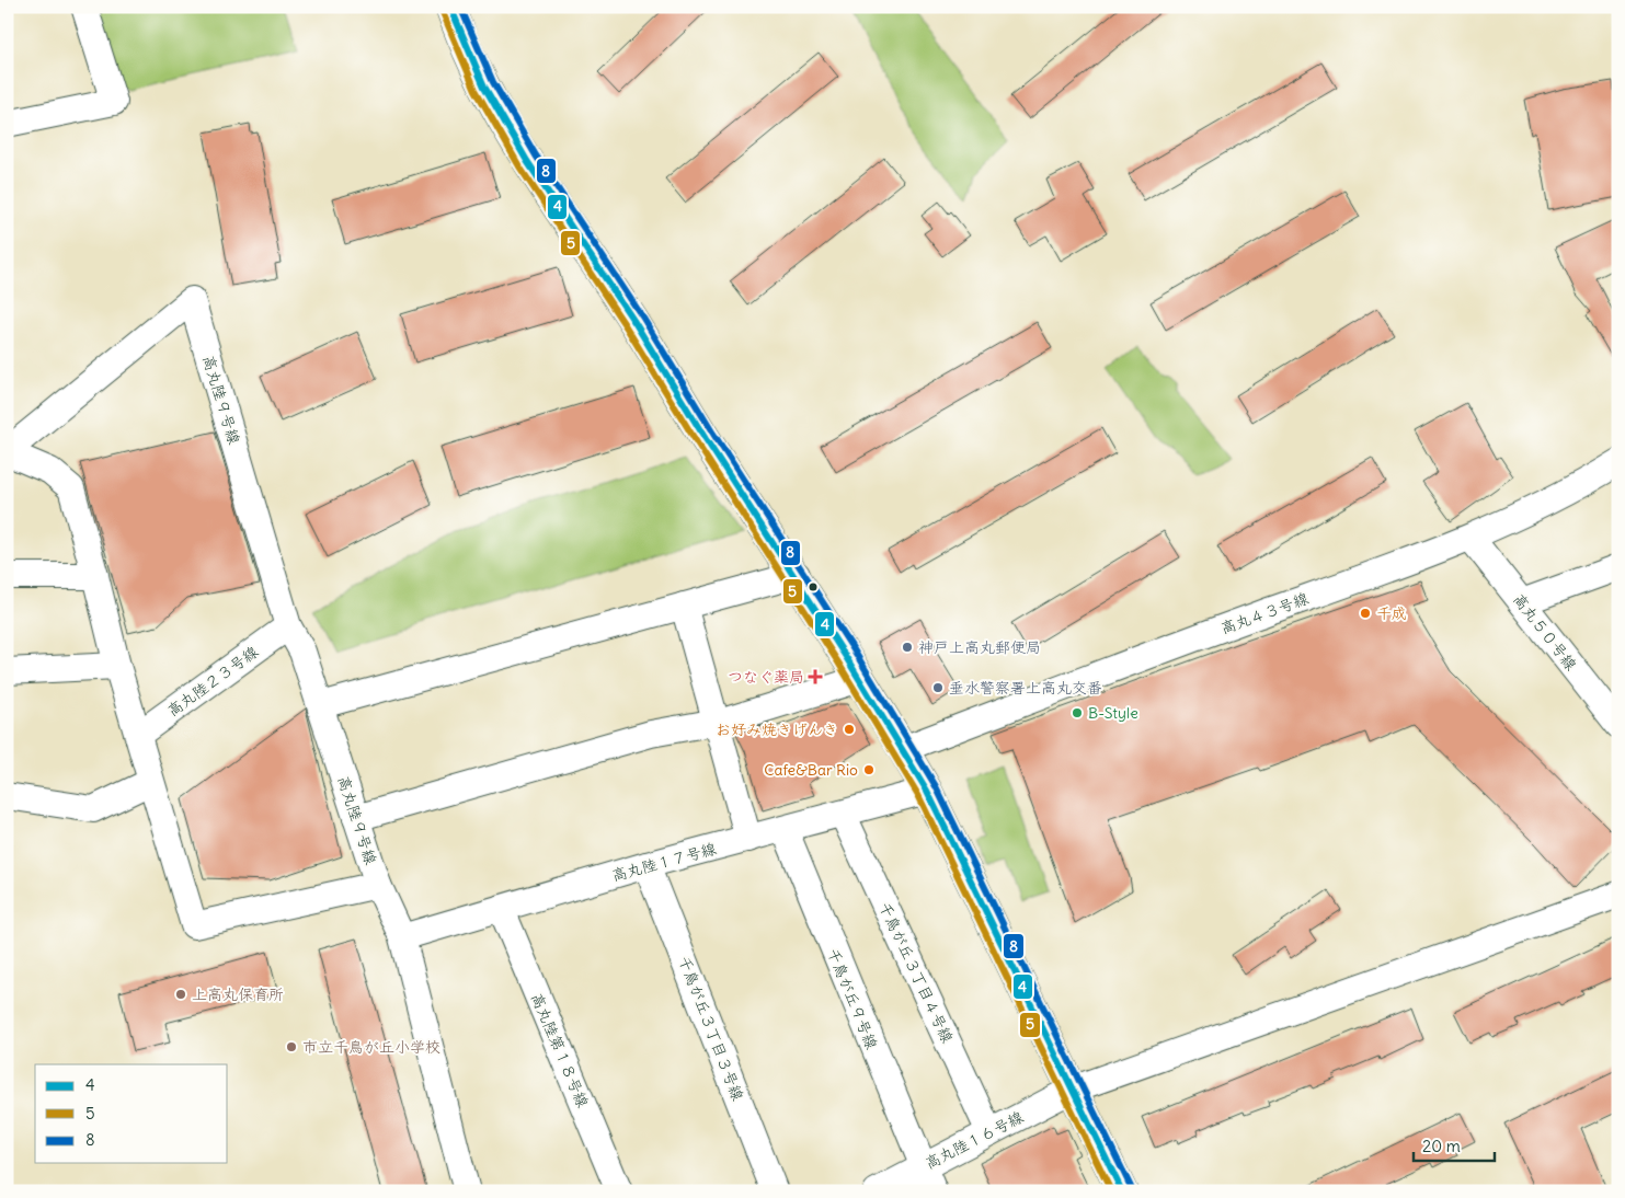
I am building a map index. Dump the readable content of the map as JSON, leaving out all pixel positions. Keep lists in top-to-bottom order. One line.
{"streets":{"street":["高丸陸９号線","高丸４３号線","高丸５０号線","高丸陸２３号線","高丸陸１７号線","千鳥が丘３丁目４号線","千鳥が丘９号線","千鳥が丘３丁目３号線","高丸陸第１８号線","高丸陸１６号線"]},"crossings":[["高丸陸９号線","高丸陸２３号線"],["高丸４３号線","高丸５０号線"],["高丸陸１７号線","千鳥が丘３丁目４号線"],["高丸陸１７号線","千鳥が丘９号線"],["高丸陸１７号線","千鳥が丘３丁目３号線"],["高丸陸１７号線","高丸陸第１８号線"],["千鳥が丘３丁目４号線","高丸陸１６号線"],["千鳥が丘９号線","高丸陸１６号線"]],"places":{"other":["千成","神戸上高丸郵便局","垂水警察署上高丸交番","B-Style","お好み焼きげんき","Cafe&Bar Rio","上高丸保育所","市立千鳥が丘小学校"],"health":["つなぐ薬局"]},"lines":["transit line 4","transit line 8","transit line 5"],"legend":["4","5","8"],"scale_bar":"20 m"}
